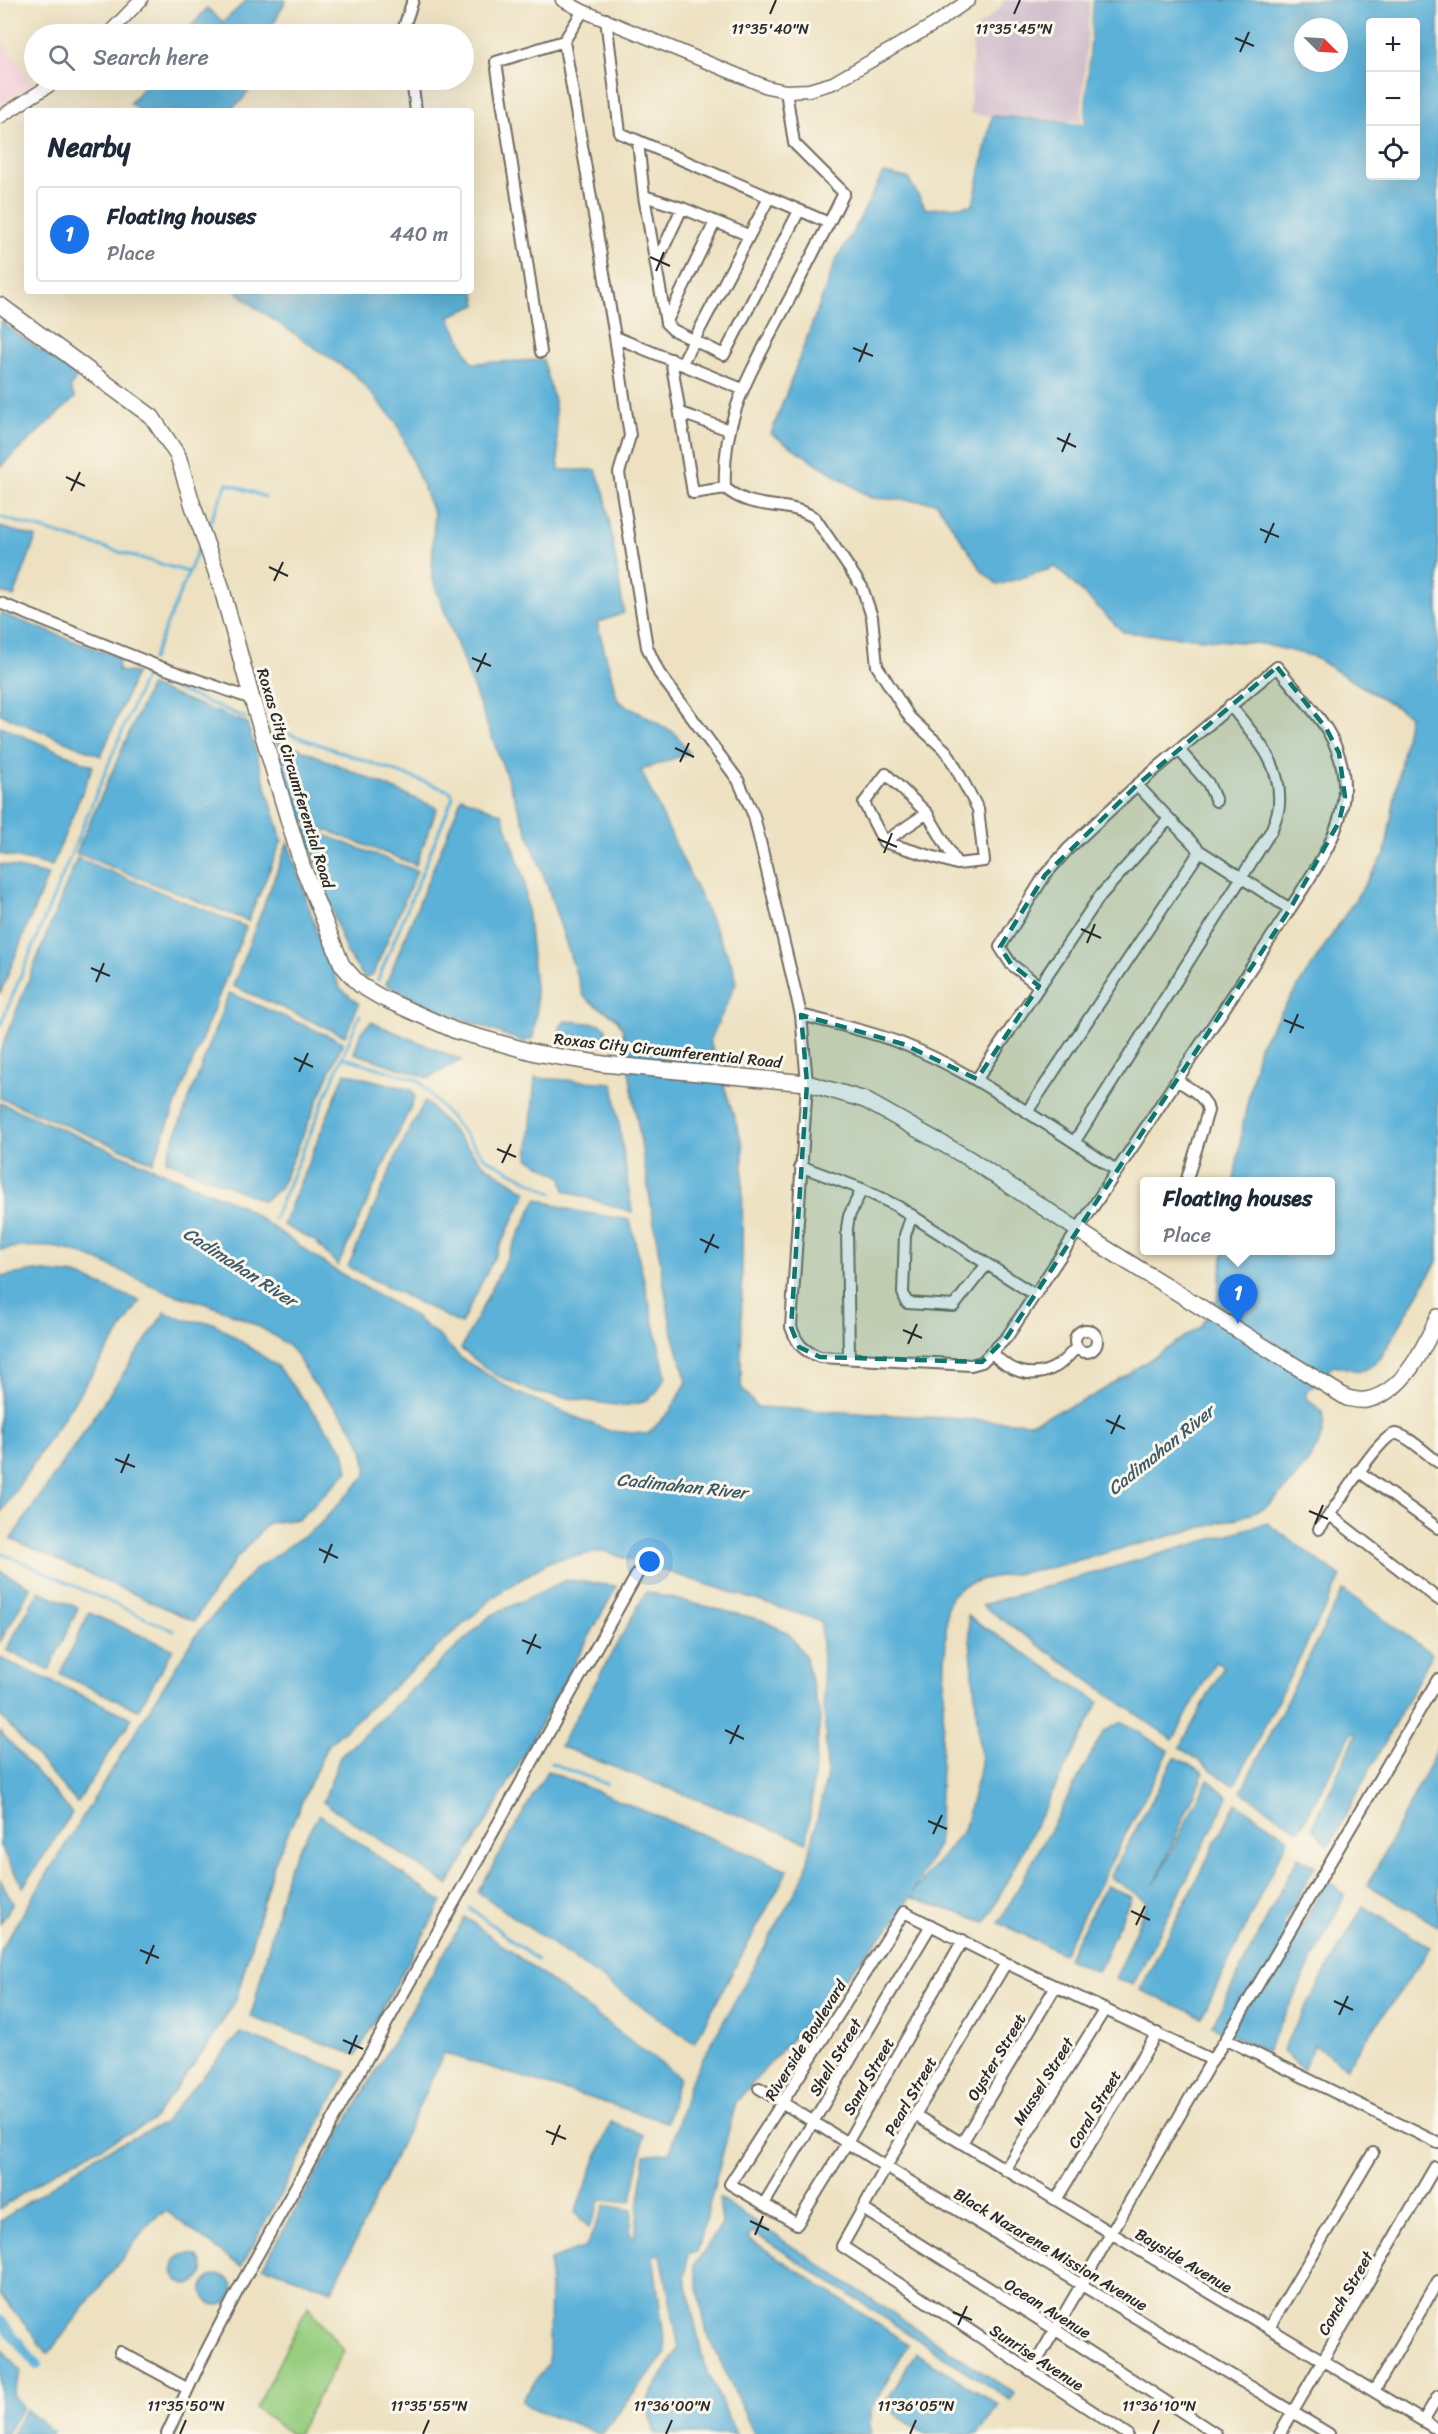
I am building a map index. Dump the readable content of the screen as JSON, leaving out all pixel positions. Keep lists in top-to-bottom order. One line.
{"streets":{"main road":["Roxas City Circumferential Road"],"street":["Riverside Boulevard","Shell Street","Oyster Street","Sand Street","Mussel Street","Pearl Street","Coral Street","Black Nazarene Mission Avenue","Bayside Avenue","Conch Street","Ocean Avenue","Sunrise Avenue"]},"crossings":[["Riverside Boulevard","Shell Street"],["Riverside Boulevard","Sand Street"],["Riverside Boulevard","Black Nazarene Mission Avenue"],["Shell Street","Sand Street"],["Shell Street","Black Nazarene Mission Avenue"],["Oyster Street","Bayside Avenue"],["Sand Street","Black Nazarene Mission Avenue"],["Mussel Street","Bayside Avenue"],["Pearl Street","Black Nazarene Mission Avenue"],["Pearl Street","Bayside Avenue"],["Pearl Street","Ocean Avenue"],["Pearl Street","Sunrise Avenue"],["Coral Street","Bayside Avenue"],["Black Nazarene Mission Avenue","Conch Street"],["Bayside Avenue","Conch Street"]],"water":["Cadimahan River"],"north":"bottom right","page":{"map_buttons":["+","−"],"search":"Search here","heading":"Nearby","list":[{"mark":"1","name":"Floating houses","note":"Place","value":"440 m"}],"popup":["Floating houses","Place"],"pins":"1"},"coordinates":["11°35'40\"N","11°35'45\"N","11°35'50\"N","11°35'55\"N","11°36'00\"N","11°36'05\"N","11°36'10\"N"]}
